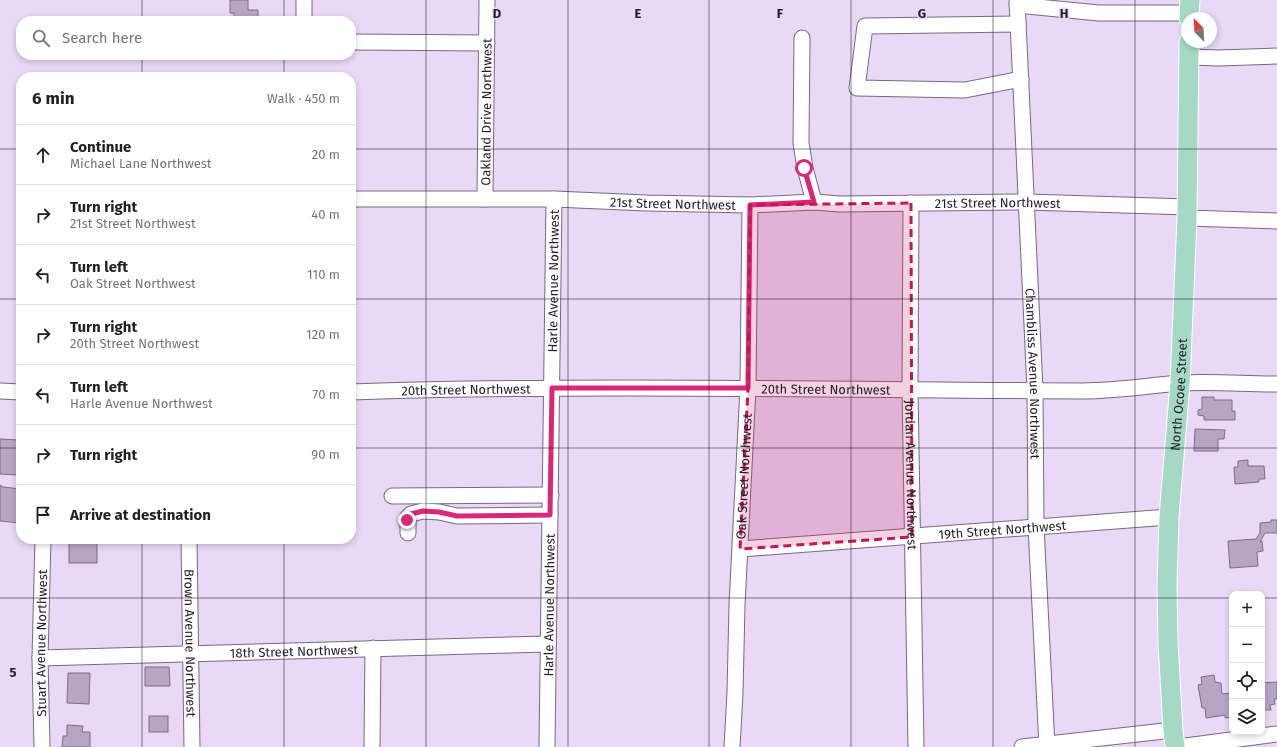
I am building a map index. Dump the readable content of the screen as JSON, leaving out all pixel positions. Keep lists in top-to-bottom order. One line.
{"streets":{"main road":["North Ocoee Street"],"street":["Oakland Drive Northwest","21st Street Northwest","Harle Avenue Northwest","Chambliss Avenue Northwest","20th Street Northwest","Jordan Avenue Northwest","Oak Street Northwest","19th Street Northwest","Stuart Avenue Northwest","Brown Avenue Northwest","18th Street Northwest"]},"crossings":[["Oakland Drive Northwest","21st Street Northwest"],["21st Street Northwest","Harle Avenue Northwest"],["21st Street Northwest","Chambliss Avenue Northwest"],["21st Street Northwest","North Ocoee Street"],["21st Street Northwest","Jordan Avenue Northwest"],["21st Street Northwest","Oak Street Northwest"],["Harle Avenue Northwest","20th Street Northwest"],["Harle Avenue Northwest","18th Street Northwest"],["Chambliss Avenue Northwest","20th Street Northwest"],["Chambliss Avenue Northwest","19th Street Northwest"],["20th Street Northwest","North Ocoee Street"],["20th Street Northwest","Jordan Avenue Northwest"],["20th Street Northwest","Oak Street Northwest"],["North Ocoee Street","19th Street Northwest"],["Jordan Avenue Northwest","19th Street Northwest"],["Oak Street Northwest","19th Street Northwest"],["Stuart Avenue Northwest","18th Street Northwest"],["Brown Avenue Northwest","18th Street Northwest"]],"north":"top left","page":{"search":"Search here","heading":["6 min","Walk · 450 m"],"list":[["Continue","Michael Lane Northwest","20 m"],["Turn right","21st Street Northwest","40 m"],["Turn left","Oak Street Northwest","110 m"],["Turn right","20th Street Northwest","120 m"],["Turn left","Harle Avenue Northwest","70 m"],["Turn right","90 m"],"Arrive at destination"],"map_buttons":["+","−"]},"grid":{"columns":["D","E","F","G","H"],"rows":["5"]}}
